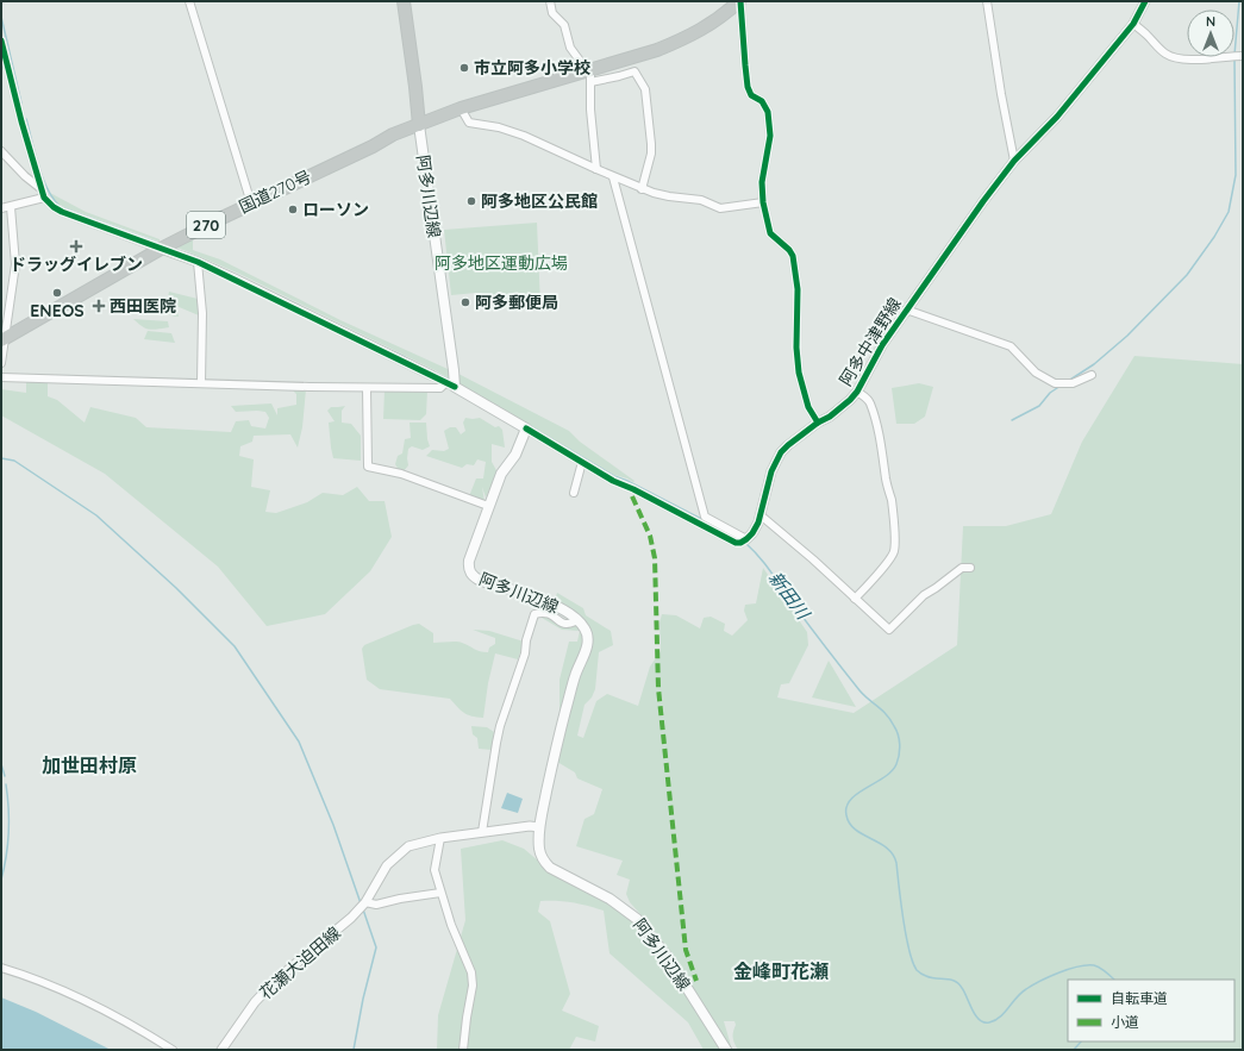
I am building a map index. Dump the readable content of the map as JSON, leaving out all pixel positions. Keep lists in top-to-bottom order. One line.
{"streets":{"highway":["国道270号","270"],"main road":["阿多川辺線"],"street":["阿多中津野線","花瀬大迫田線"]},"crossings":[["国道270号","阿多川辺線"],["国道270号","270"],["阿多川辺線","270"],["阿多川辺線","花瀬大迫田線"]],"districts":["加世田村原","金峰町花瀬"],"water":["新田川"],"parks":["阿多地区運動広場"],"places":{"other":["市立阿多小学校","阿多地区公民館","ローソン","ENEOS","阿多郵便局"],"health":["ドラッグイレブン","西田医院"]},"legend":["自転車道","小道"],"north":"top"}
